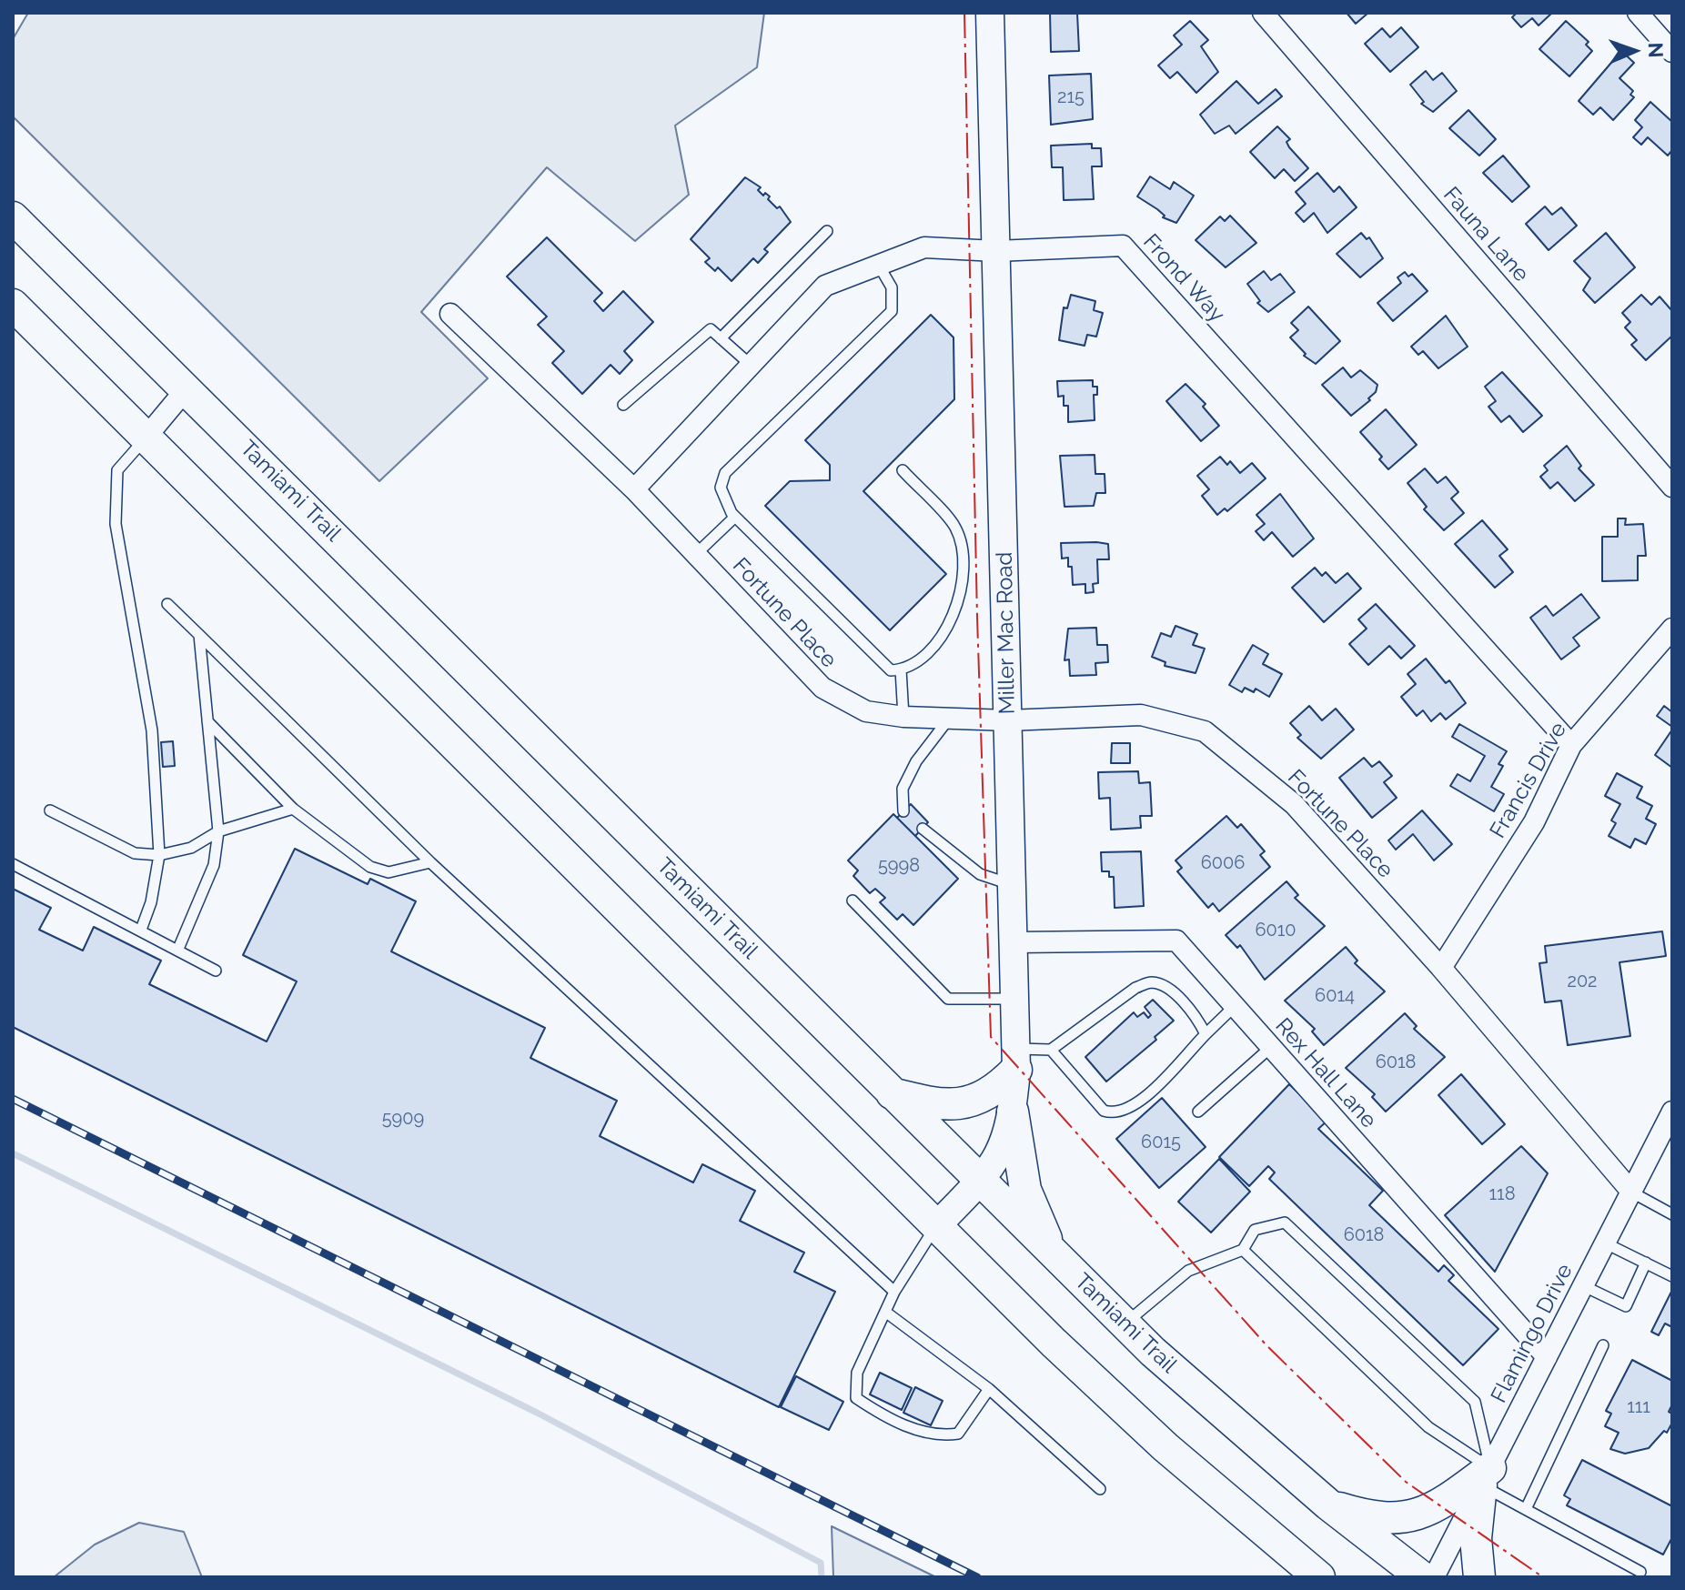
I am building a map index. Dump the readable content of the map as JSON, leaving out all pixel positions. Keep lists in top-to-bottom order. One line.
{"streets":{"main road":["Tamiami Trail"],"street":["Fauna Lane","Frond Way","Fortune Place","Miller Mac Road","Francis Drive","Rex Hall Lane","Flamingo Drive"]},"crossings":[["Frond Way","Fortune Place"],["Frond Way","Miller Mac Road"],["Frond Way","Francis Drive"],["Tamiami Trail","Miller Mac Road"],["Fortune Place","Miller Mac Road"],["Fortune Place","Francis Drive"],["Fortune Place","Flamingo Drive"],["Miller Mac Road","Rex Hall Lane"],["Rex Hall Lane","Flamingo Drive"]],"house_numbers":["215","6006","5998","6010","202","6014","6018","5909","6015","118","6018","111"],"north":"right"}
